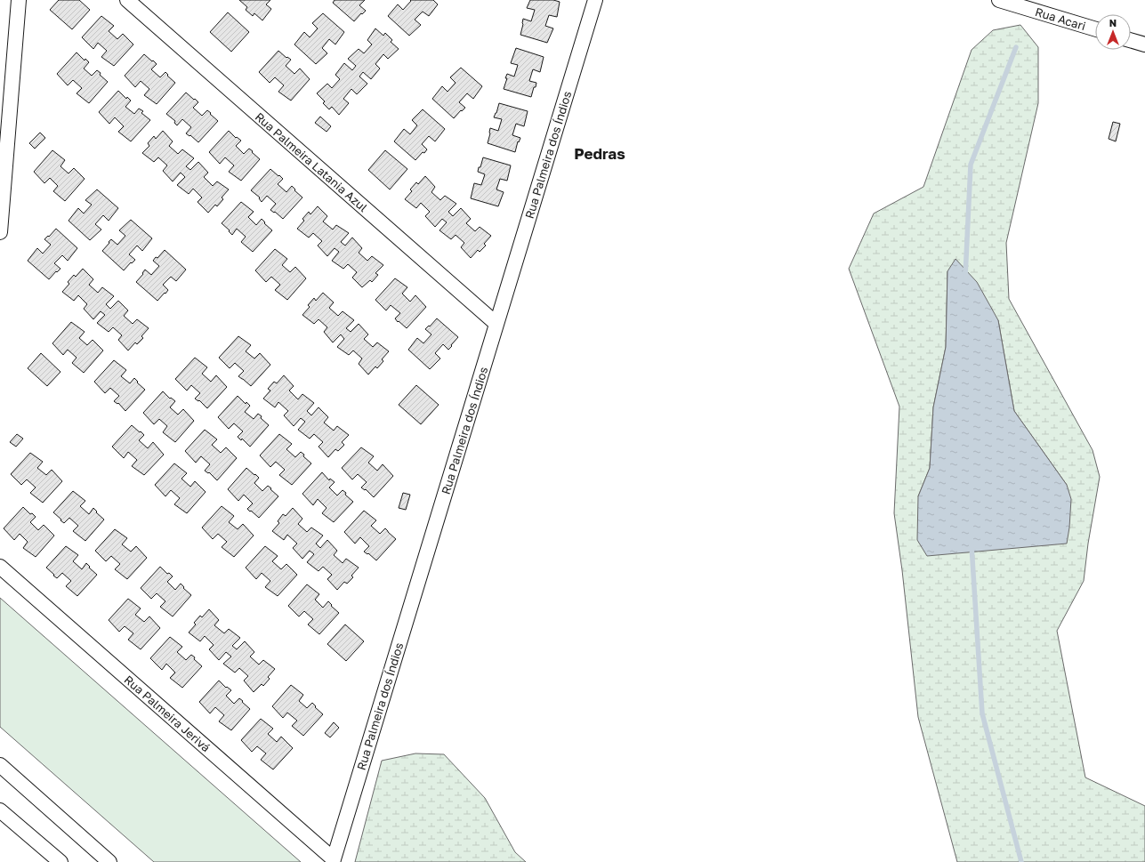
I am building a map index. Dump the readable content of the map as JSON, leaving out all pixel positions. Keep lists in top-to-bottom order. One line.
{"streets":{"street":["Rua Acari","Rua Palmeira dos Índios","Rua Palmeira Latania Azul","Rua Palmeira Jerivá"]},"crossings":[["Rua Palmeira dos Índios","Rua Palmeira Latania Azul"],["Rua Palmeira dos Índios","Rua Palmeira Jerivá"]],"districts":["Pedras"],"north":"top"}
